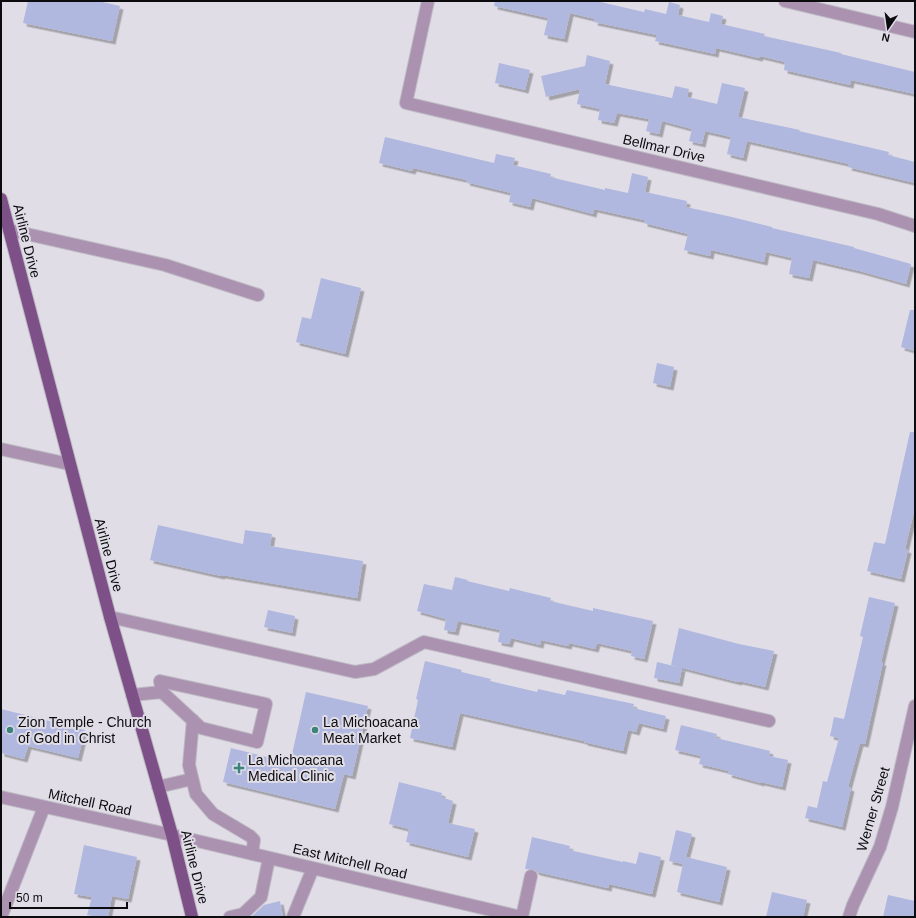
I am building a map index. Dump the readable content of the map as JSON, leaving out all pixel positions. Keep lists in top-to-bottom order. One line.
{"streets":{"main road":["Airline Drive"],"street":["Bellmar Drive","Mitchell Road","Werner Street","East Mitchell Road"]},"crossings":[["Airline Drive","Mitchell Road"],["Airline Drive","East Mitchell Road"],["Mitchell Road","East Mitchell Road"]],"places":{"other":["Zion Temple - Church of God in Christ","La Michoacana Meat Market"],"health":["La Michoacana Medical Clinic"]},"scale_bar":"50 m","north":"bottom"}
